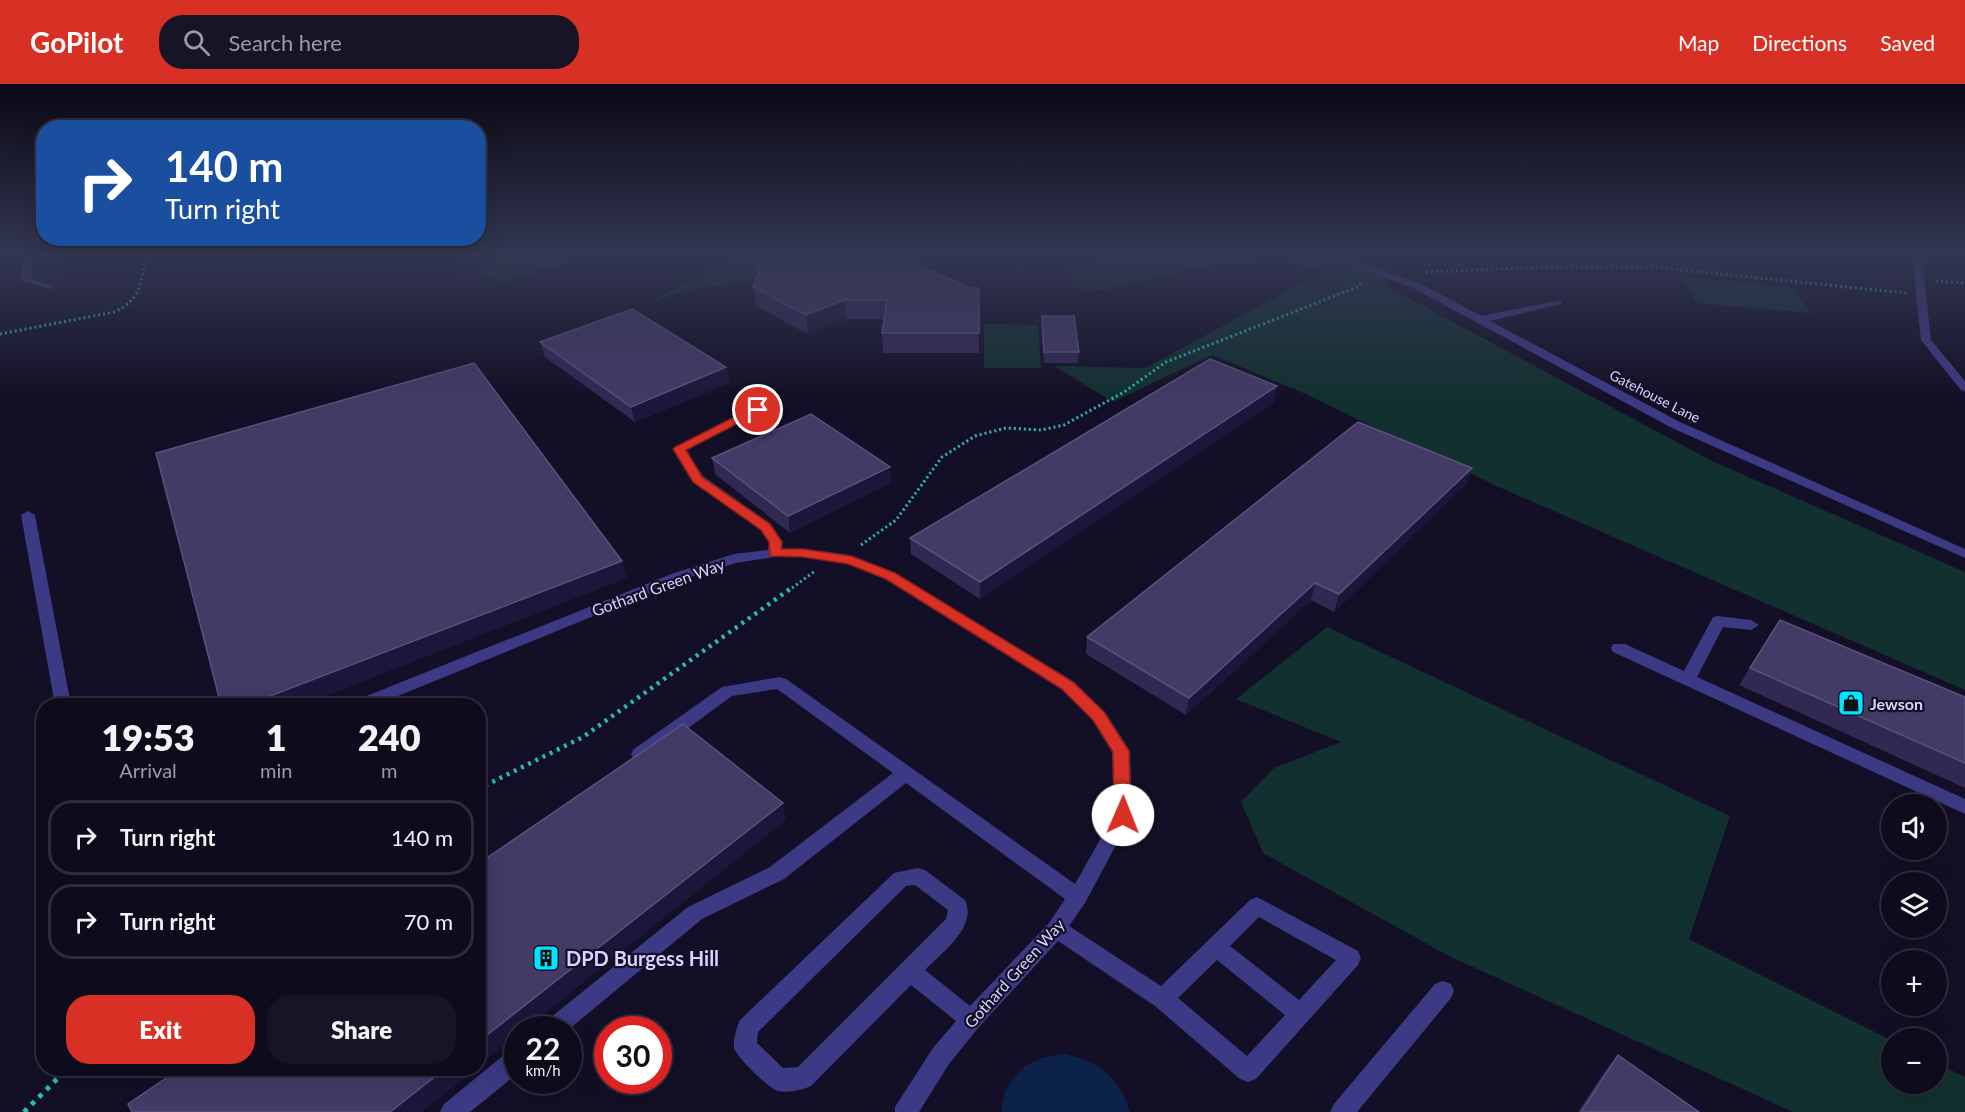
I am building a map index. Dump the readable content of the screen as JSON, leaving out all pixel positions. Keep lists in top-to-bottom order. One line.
{"streets":{"street":["Gatehouse Lane","Gothard Green Way"]},"places":{"shop":["Jewson"],"building":["DPD Burgess Hill"]},"page":{"header":"GoPilot","search":"Search here","nav":["Map","Directions","Saved"],"turn":["140 m","Turn right"],"eta":["19:53","Arrival","1","min","240","m"],"map_buttons":["+","−"],"list":[{"name":"Turn right","value":"140 m"},{"name":"Turn right","value":"70 m"}],"buttons":["Exit","Share"],"speed":"22 km/h","limit":"30"}}
